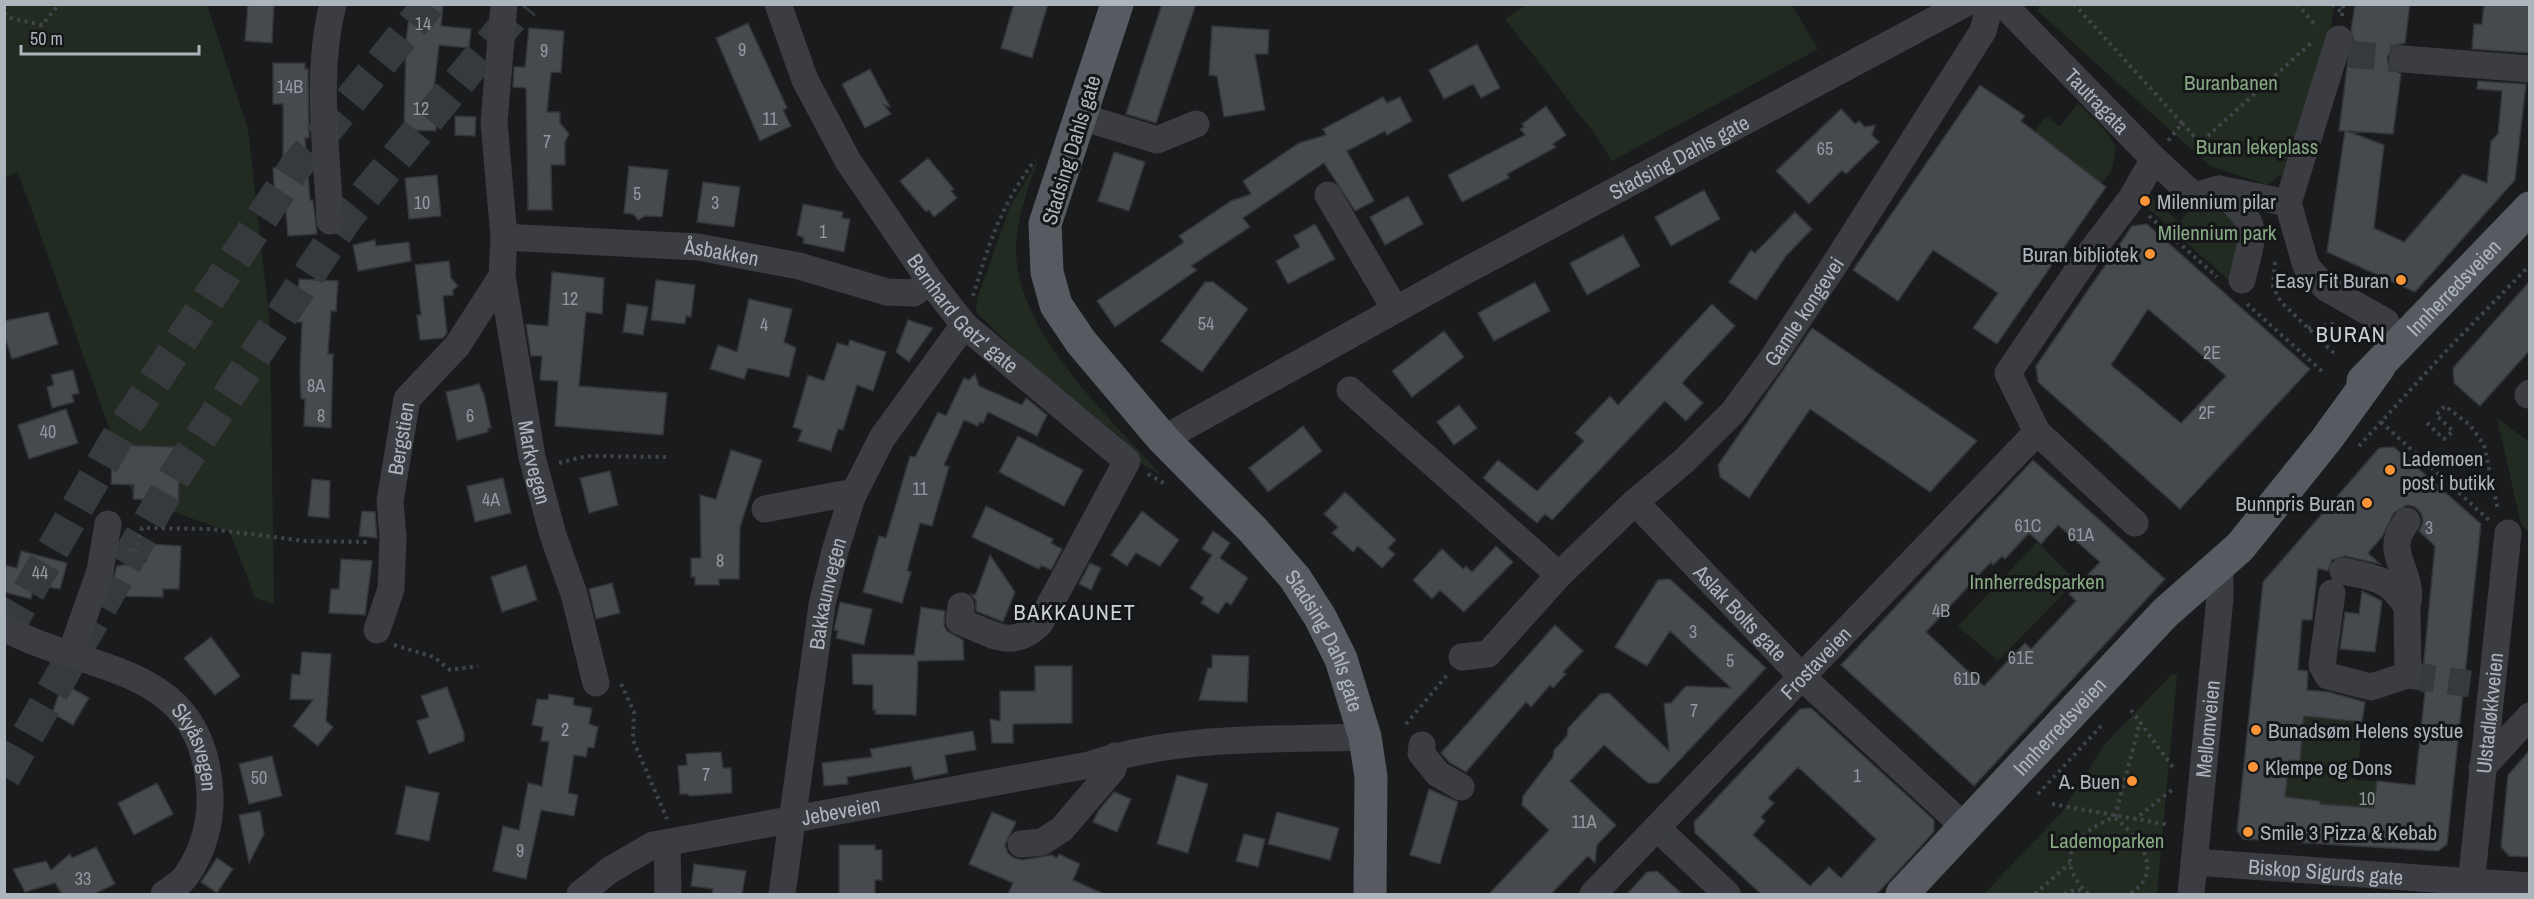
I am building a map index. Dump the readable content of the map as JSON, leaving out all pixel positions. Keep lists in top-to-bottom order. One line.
{"streets":{"main road":["Stadsing Dahls gate","Innherredsveien"],"street":["Tautragata","Åsbakken","Bernhard Getz' gate","Gamle kongevei","Bergstien","Markvegen","Bakkaunvegen","Aslak Bolts gate","Frostaveien","Ulstadløkkveien","Mellomveien","Skyåsvegen","Jebeveien","Biskop Sigurds gate"]},"crossings":[["Stadsing Dahls gate","Jebeveien"],["Åsbakken","Bernhard Getz' gate"],["Åsbakken","Markvegen"],["Innherredsveien","Mellomveien"],["Bernhard Getz' gate","Bakkaunvegen"],["Gamle kongevei","Aslak Bolts gate"],["Bergstien","Markvegen"],["Bakkaunvegen","Jebeveien"],["Aslak Bolts gate","Frostaveien"],["Ulstadløkkveien","Biskop Sigurds gate"],["Mellomveien","Biskop Sigurds gate"]],"districts":["BURAN","BAKKAUNET"],"parks":["Buranbanen","Buran lekeplass","Milennium park","Innherredsparken","Lademoparken"],"places":["Milennium pilar","Buran bibliotek","Easy Fit Buran","Lademoen post i butikk","Bunnpris Buran","Bunadsøm Helens systue","Klempe og Dons","A. Buen","Smile 3 Pizza & Kebab"],"house_numbers":["14","9","9","14B","12","11","7","65","5","10","3","1","12","54","4","2E","8A","2F","8","6","40","11","4A","61C","3","61A","8","44","4B","3","61E","5","61D","7","2","7","1","50","10","11A","9","33"],"scale_bar":"50 m"}
